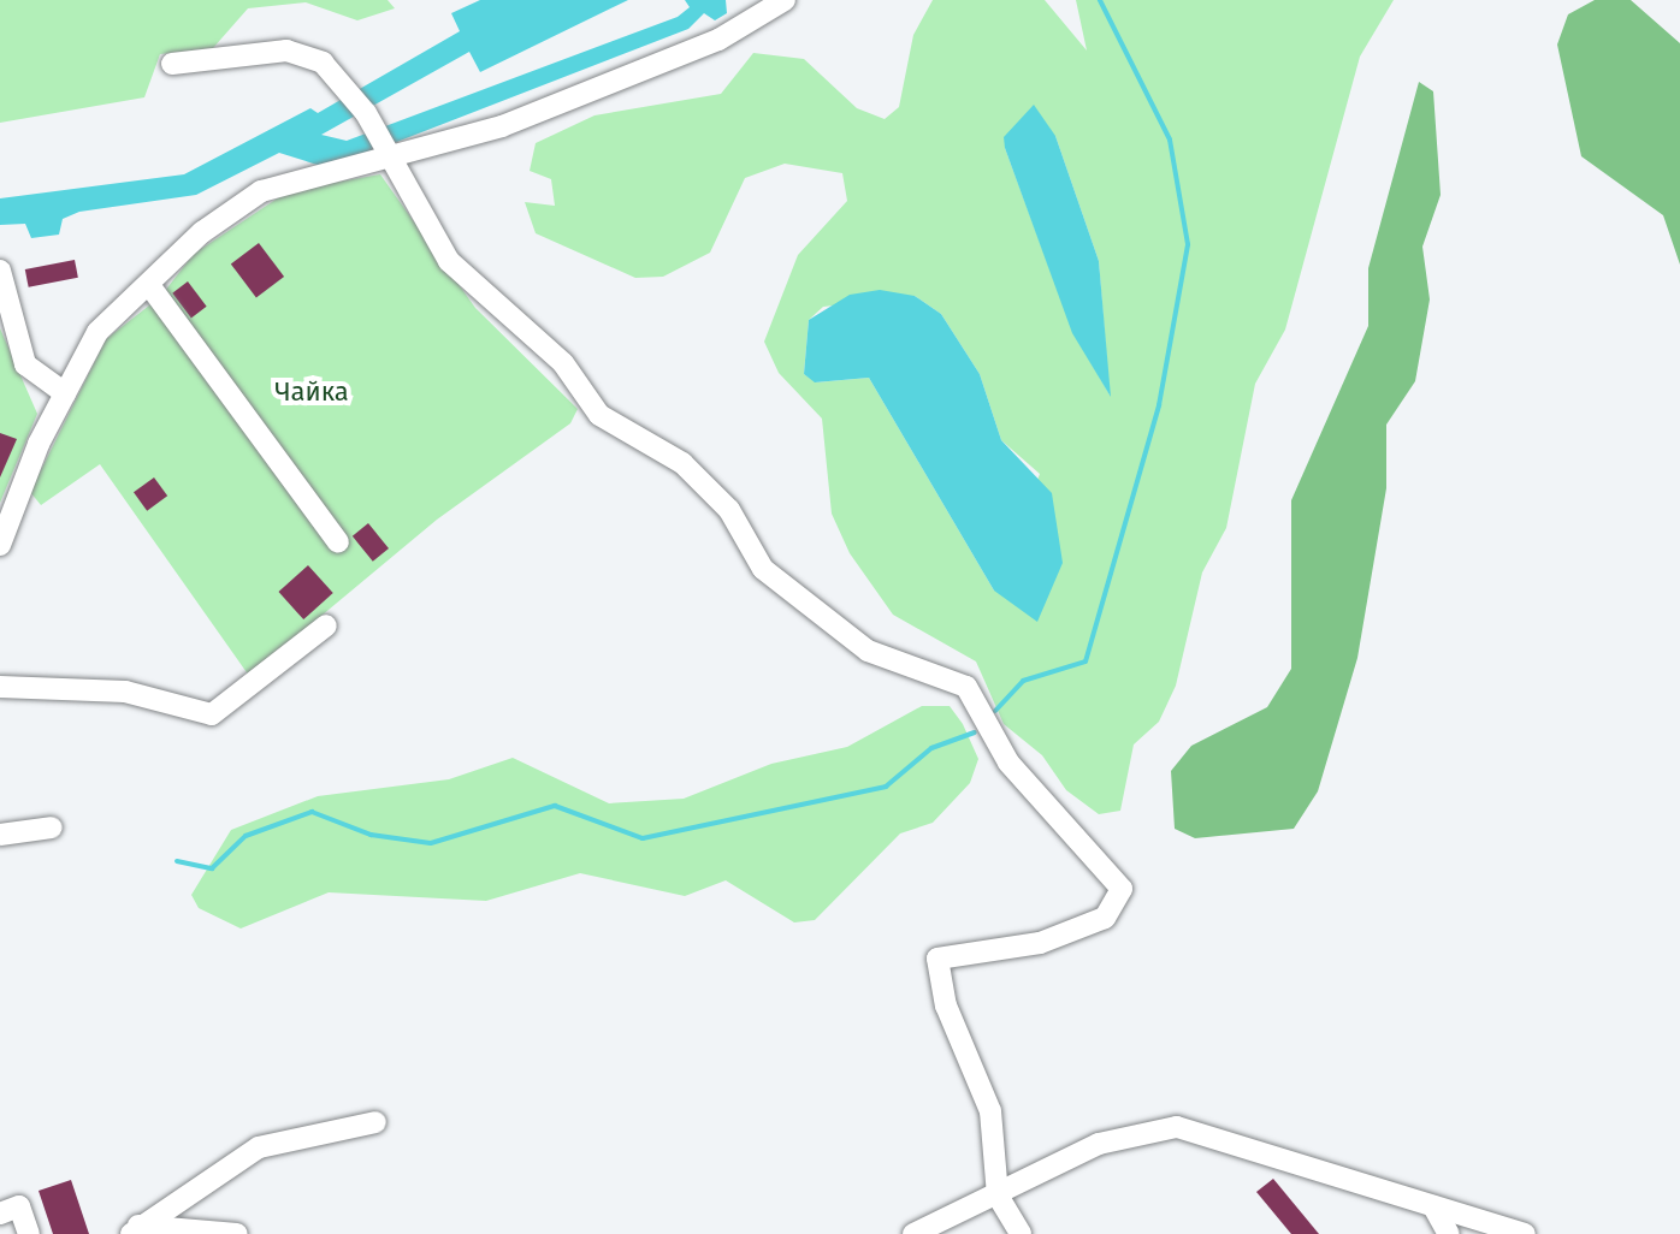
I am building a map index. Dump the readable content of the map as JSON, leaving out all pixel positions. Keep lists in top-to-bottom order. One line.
{"parks":["Чайка"]}
